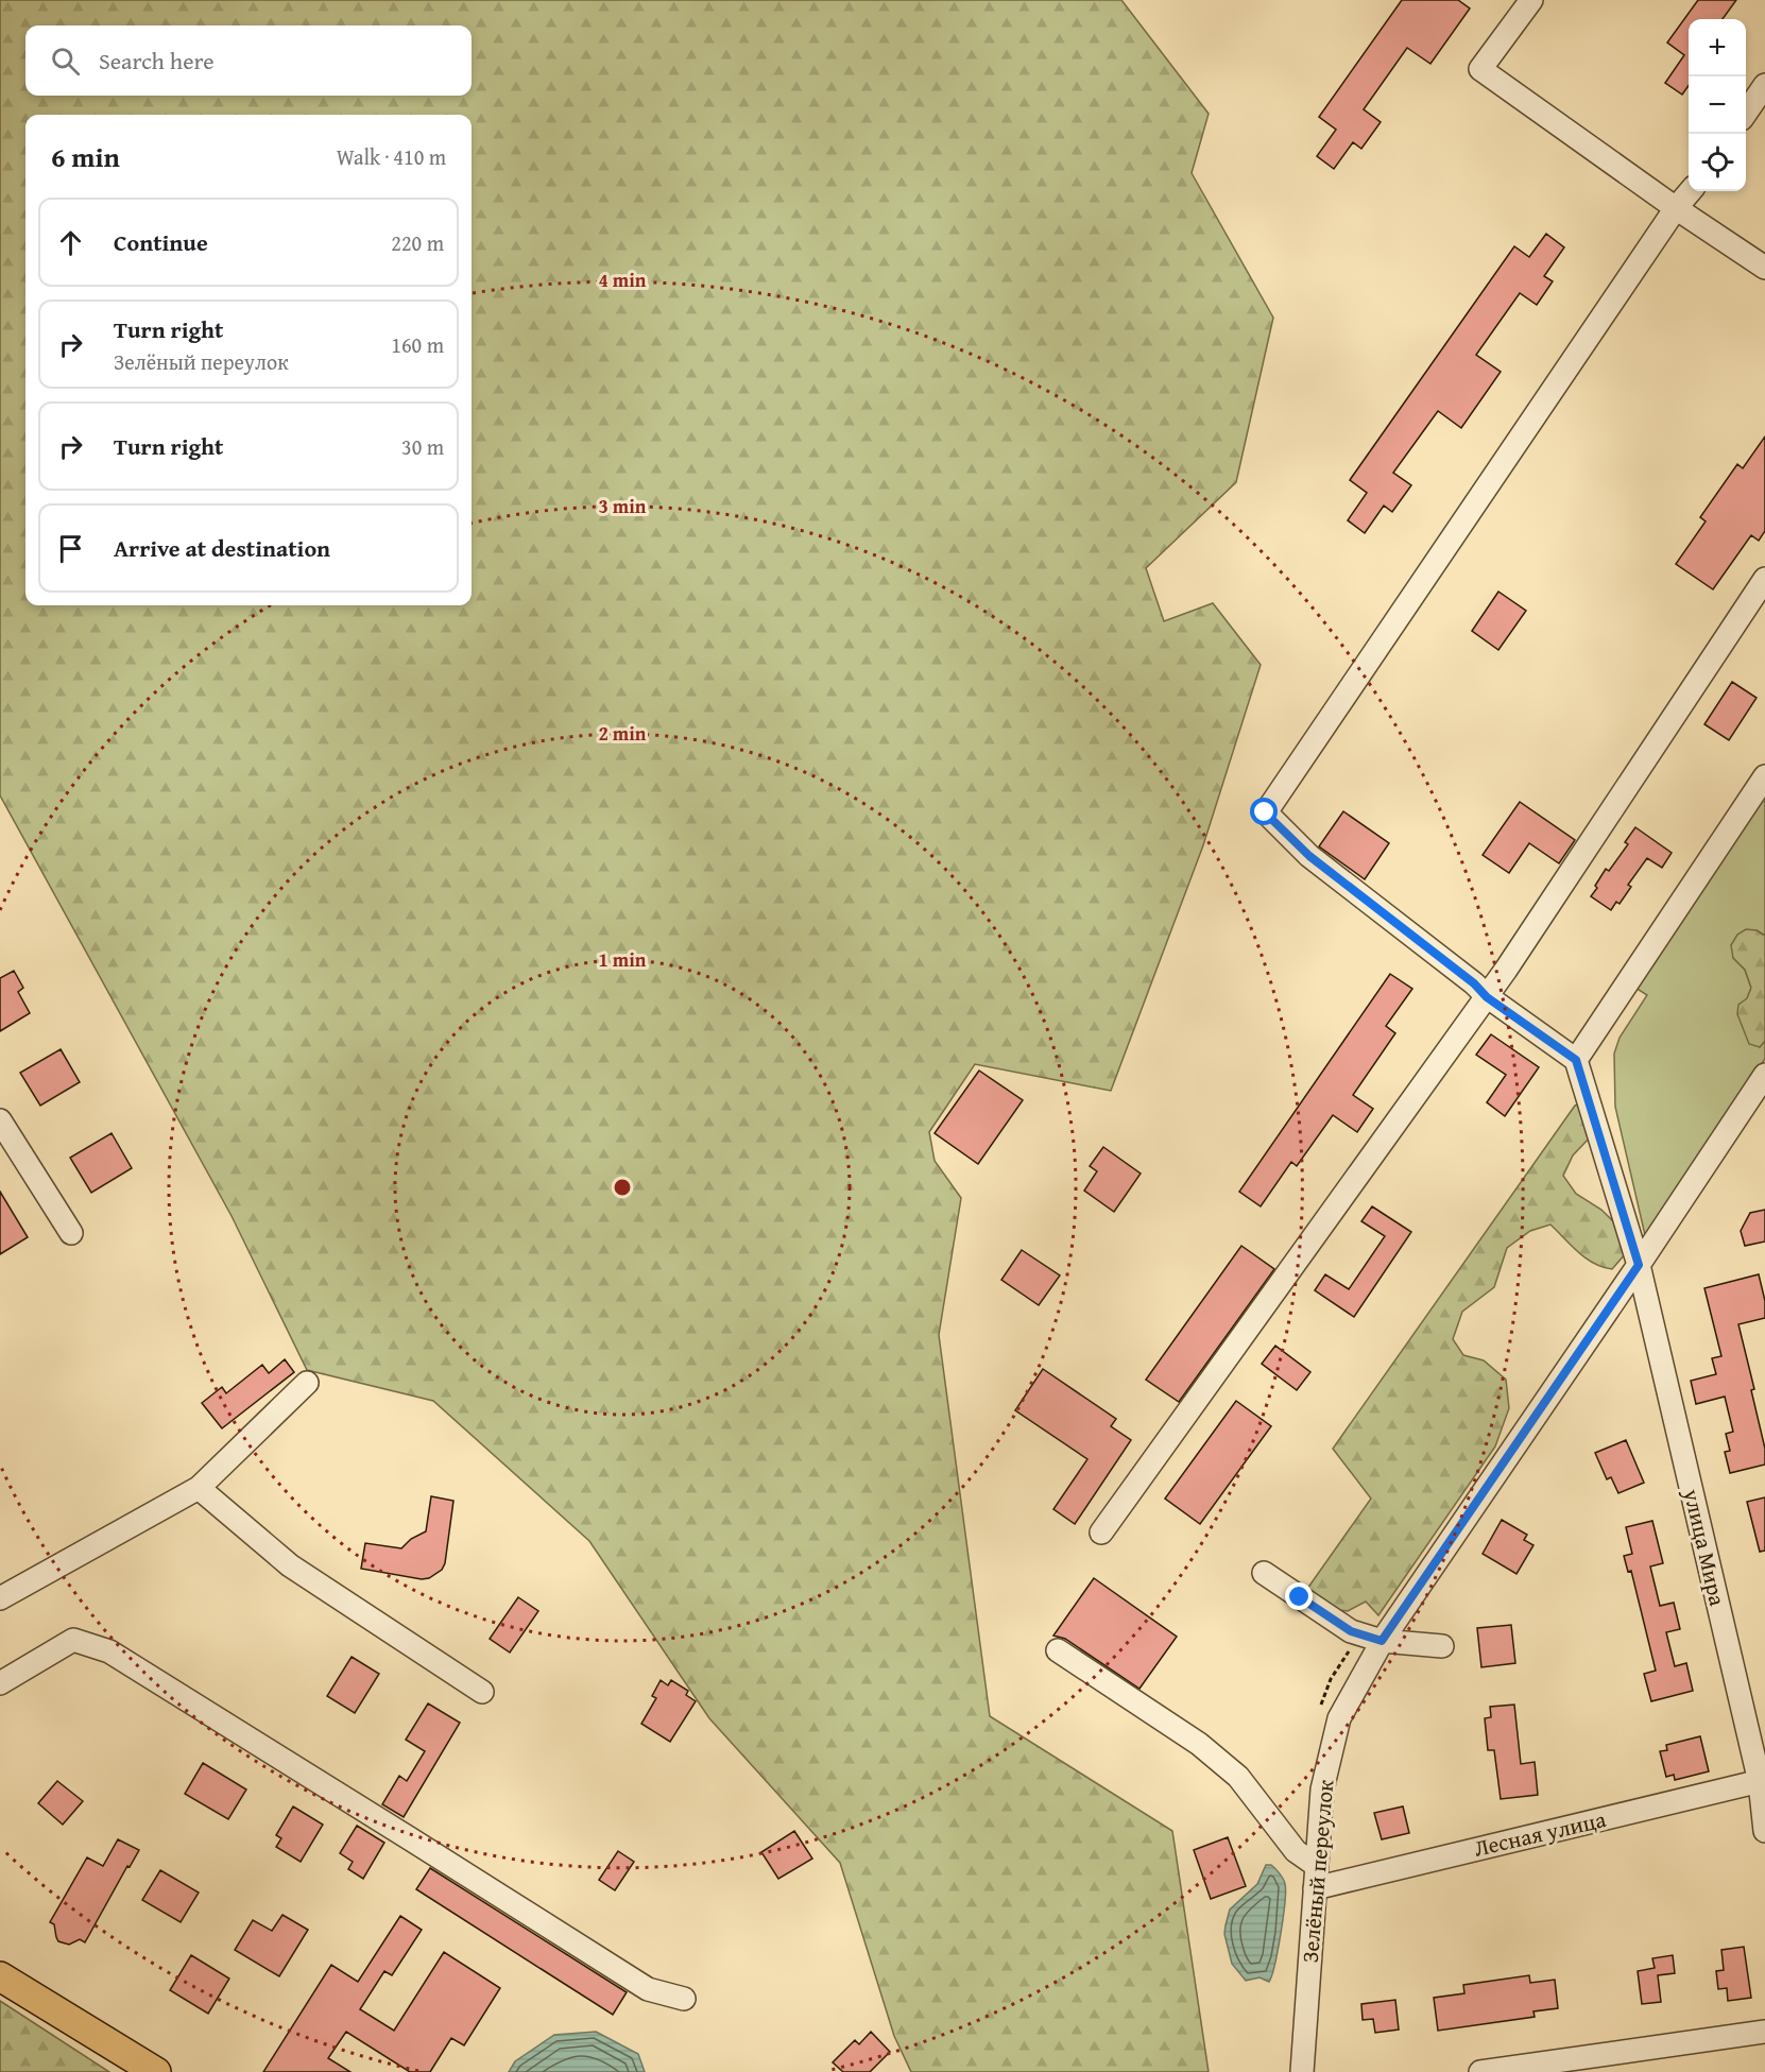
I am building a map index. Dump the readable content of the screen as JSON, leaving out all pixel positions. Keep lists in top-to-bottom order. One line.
{"streets":{"street":["улица Мира","Лесная улица","Зелёный переулок"]},"crossings":[["улица Мира","Лесная улица"],["улица Мира","Зелёный переулок"],["Лесная улица","Зелёный переулок"]],"page":{"map_buttons":["+","−"],"search":"Search here","heading":["6 min","Walk · 410 m"],"list":[["Continue","220 m"],["Turn right","Зелёный переулок","160 m"],["Turn right","30 m"],"Arrive at destination"]},"rings":["4 min","3 min","2 min","1 min"]}
